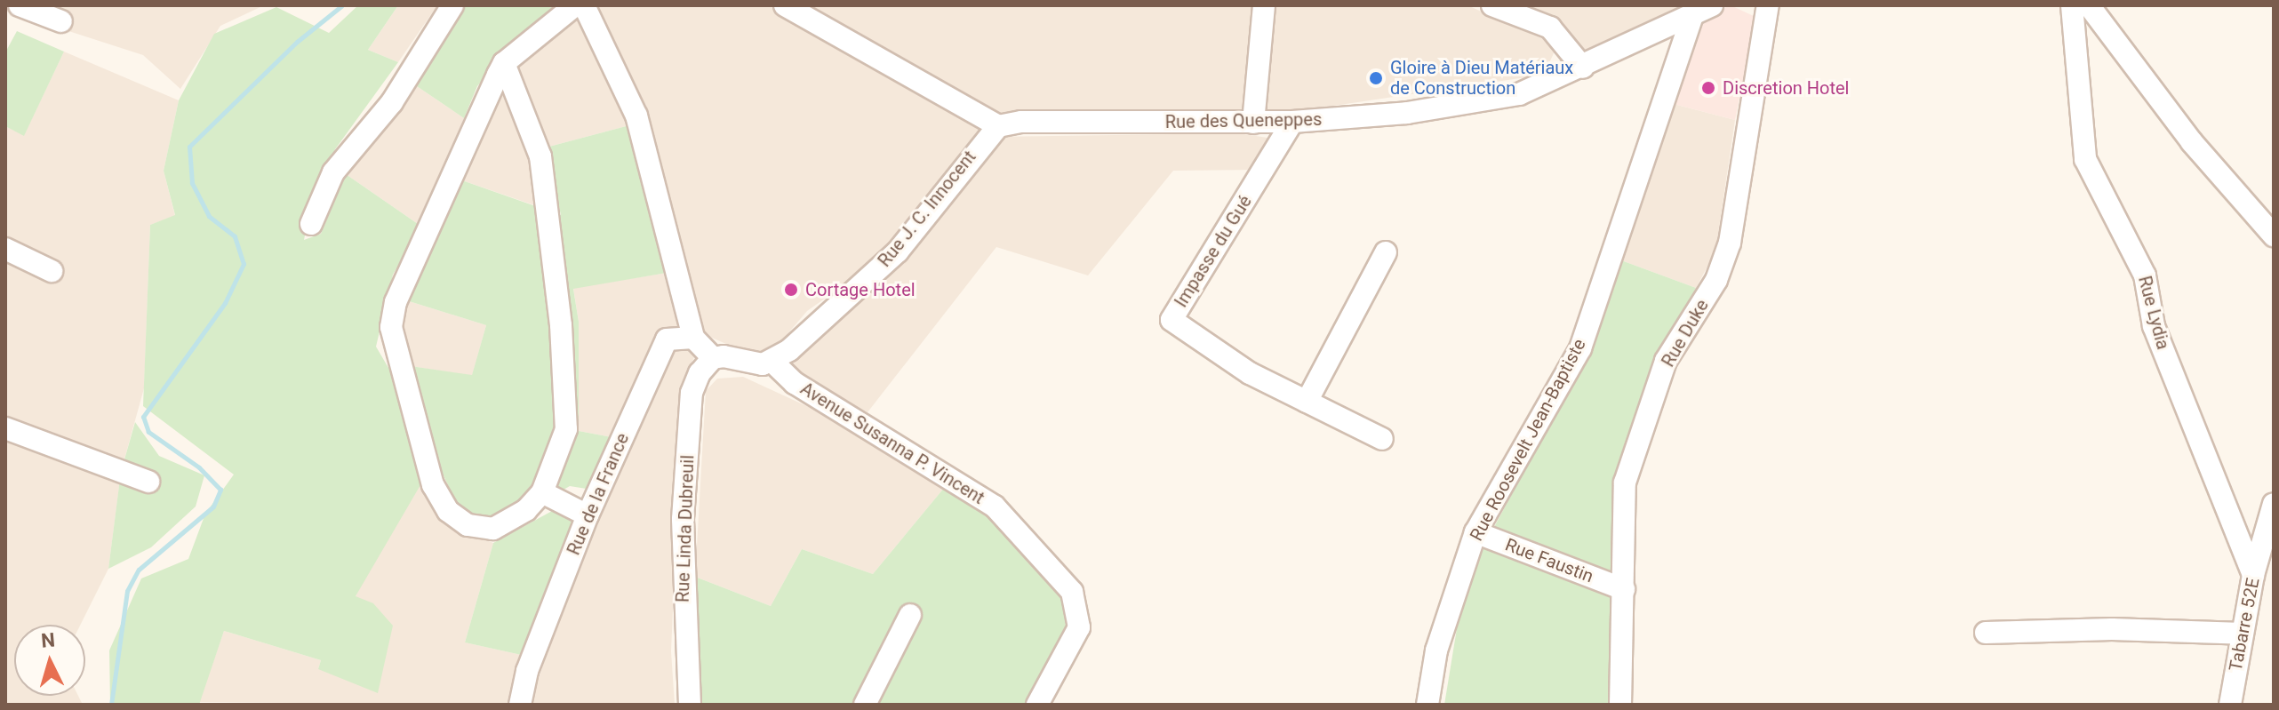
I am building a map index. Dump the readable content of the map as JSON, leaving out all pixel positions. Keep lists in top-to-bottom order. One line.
{"streets":{"street":["Rue des Queneppes","Rue J. C. Innocent","Impasse du Gué","Rue Lydia","Rue Duke","Rue Roosevelt Jean-Baptiste","Avenue Susanna P. Vincent","Rue de la France","Rue Linda Dubreuil","Rue Faustin","Tabarre 52E"]},"crossings":[["Rue des Queneppes","Rue J. C. Innocent"],["Rue des Queneppes","Impasse du Gué"],["Rue des Queneppes","Rue Roosevelt Jean-Baptiste"],["Rue J. C. Innocent","Avenue Susanna P. Vincent"],["Rue Lydia","Tabarre 52E"],["Rue Duke","Rue Faustin"],["Rue Roosevelt Jean-Baptiste","Rue Faustin"]],"places":["Gloire à Dieu Matériaux de Construction","Discretion Hotel","Cortage Hotel"],"north":"top"}
